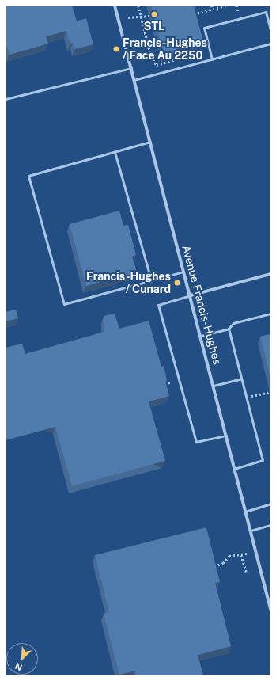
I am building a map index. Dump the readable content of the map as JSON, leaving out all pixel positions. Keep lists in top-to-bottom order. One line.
{"streets":{"street":["Avenue Francis-Hughes"]},"places":["STL","Francis-Hughes / Face Au 2250","Francis-Hughes / Cunard"],"north":"bottom left"}
